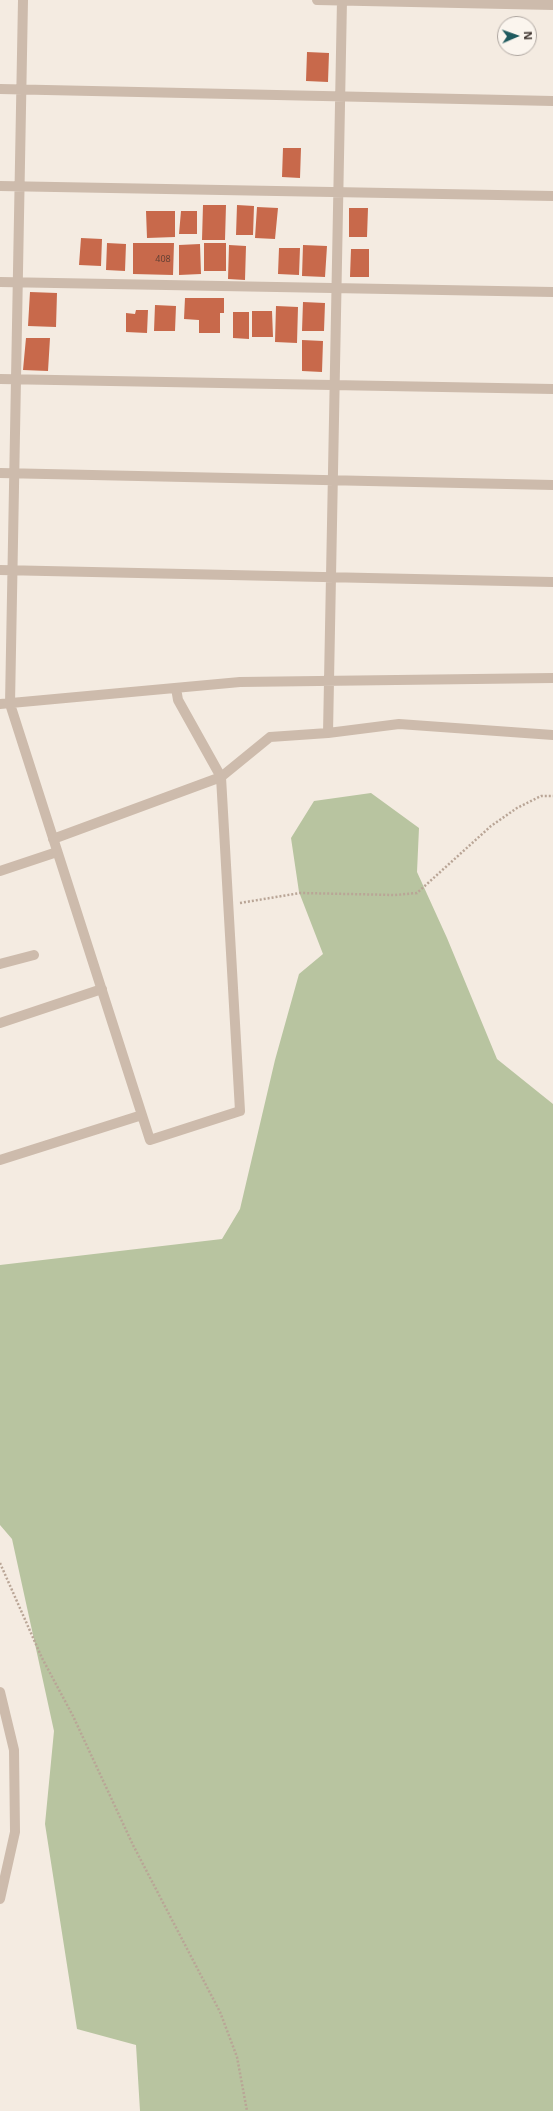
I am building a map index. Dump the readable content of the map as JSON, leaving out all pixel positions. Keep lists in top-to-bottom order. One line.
{"house_numbers":["408"],"north":"right"}
